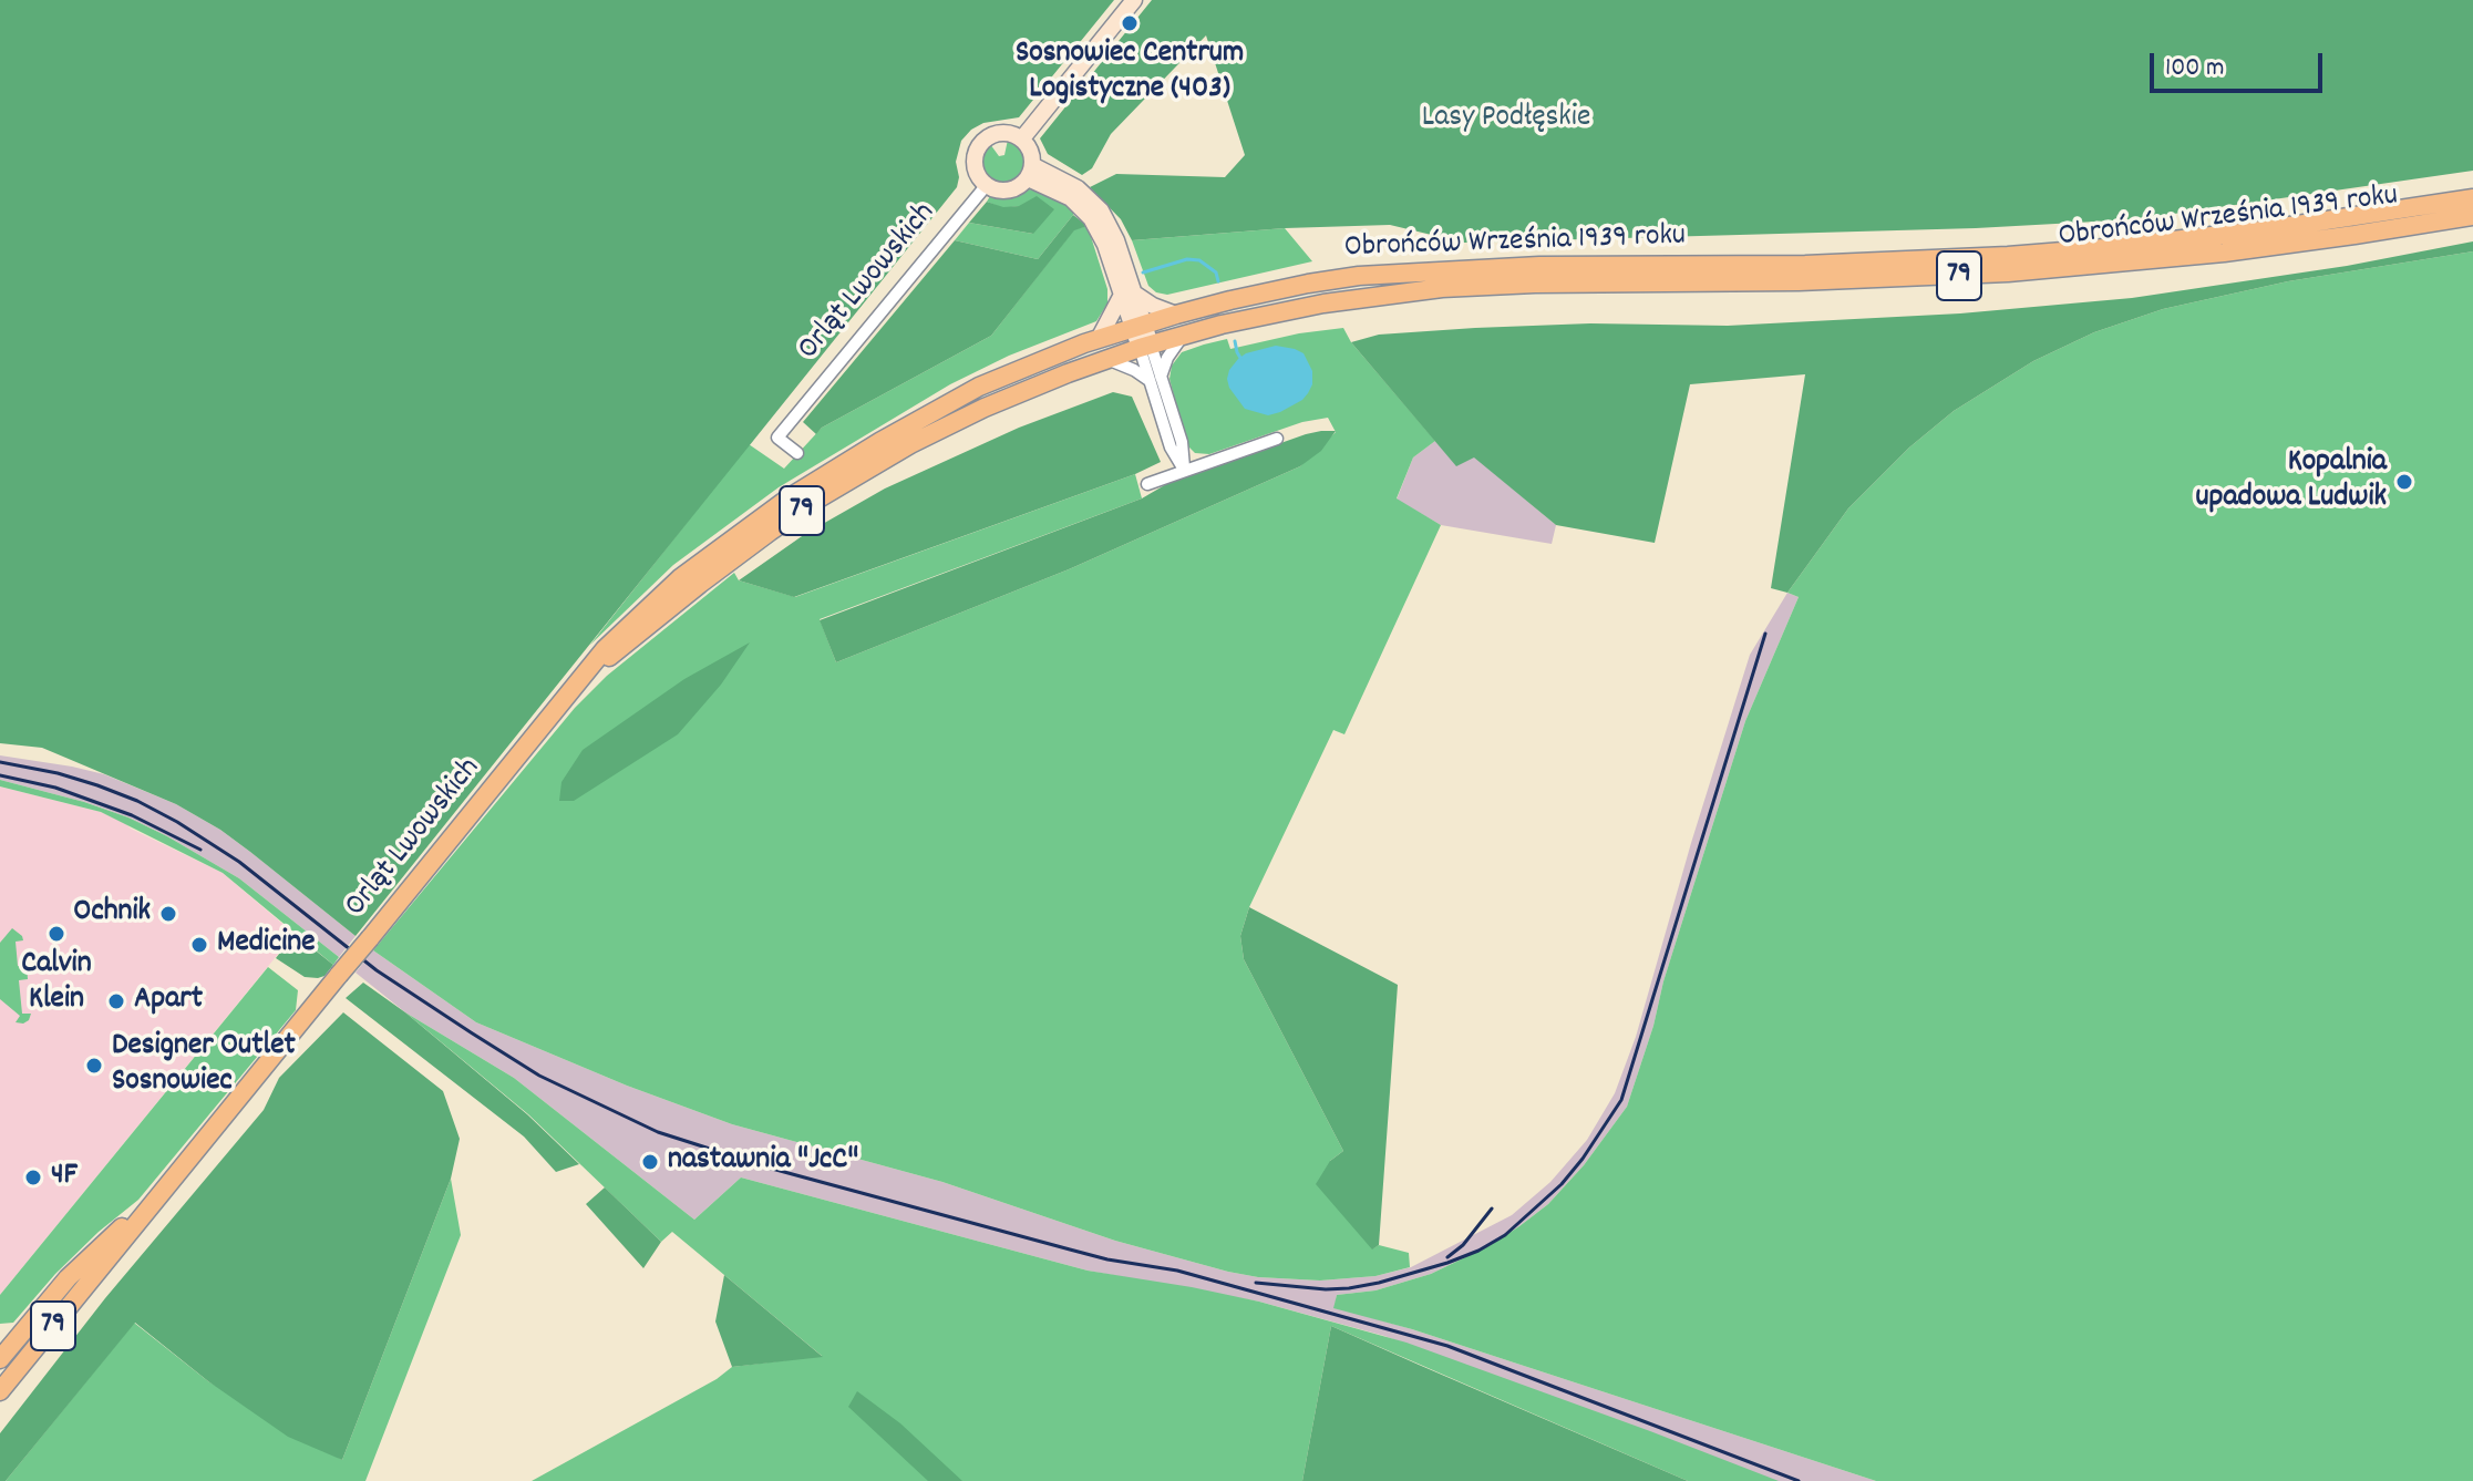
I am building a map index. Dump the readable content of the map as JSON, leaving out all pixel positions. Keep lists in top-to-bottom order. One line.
{"streets":{"main road":["Obrońców Września 1939 roku","79","Orląt Lwowskich"]},"crossings":[["Obrońców Września 1939 roku","Orląt Lwowskich"]],"parks":["Lasy Podłęskie"],"places":["Sosnowiec Centrum Logistyczne (403)","Kopalnia upadowa Ludwik","Ochnik","Calvin Klein","Medicine","Apart","Designer Outlet Sosnowiec","nastawnia \"JcC\"","4F"],"scale_bar":"100 m"}
